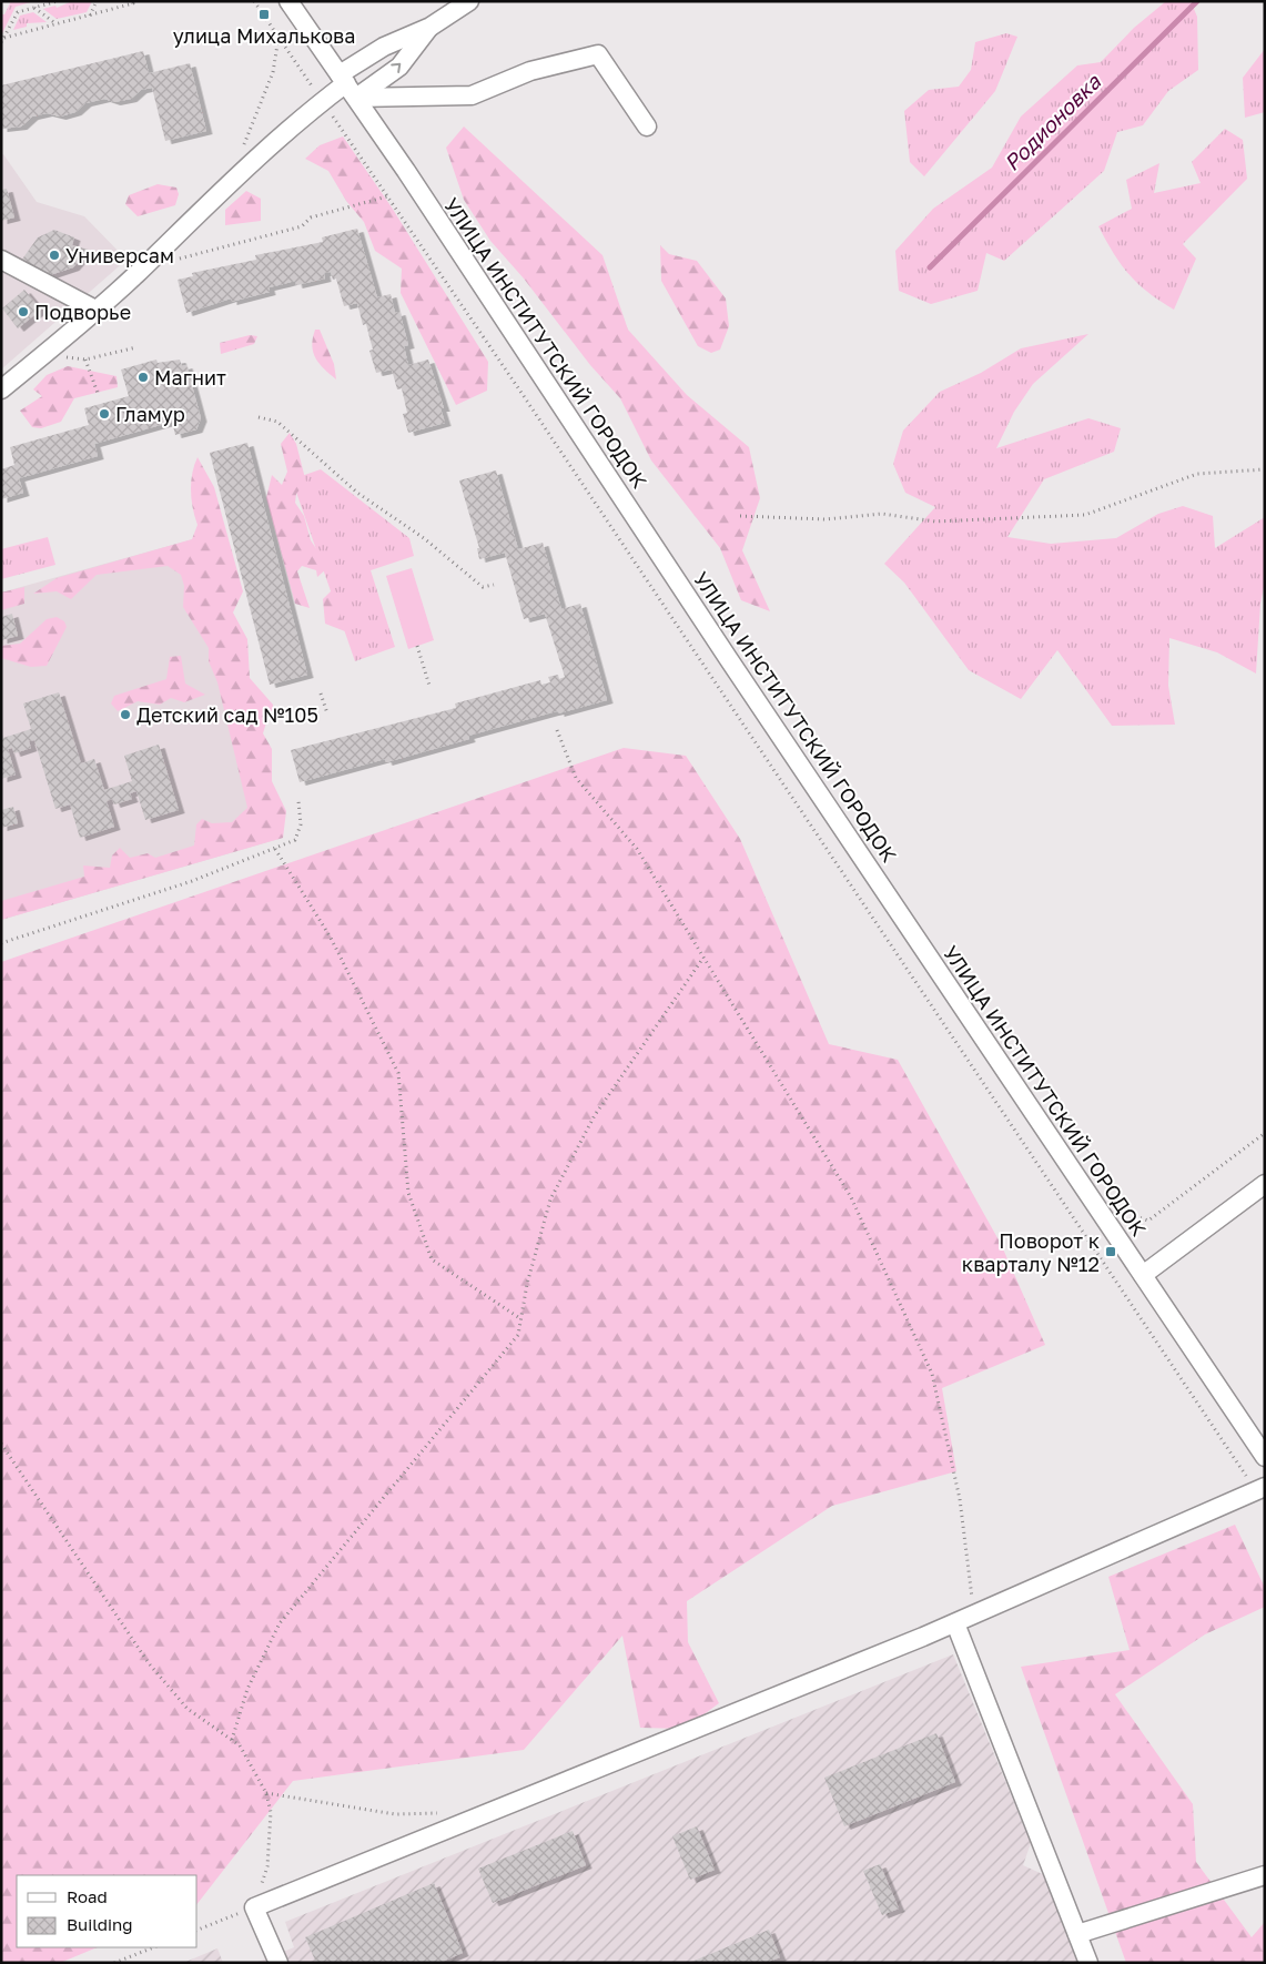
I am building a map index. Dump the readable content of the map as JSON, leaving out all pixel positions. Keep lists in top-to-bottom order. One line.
{"streets":{"street":["УЛИЦА ИНСТИТУТСКИЙ ГОРОДОК"]},"water":["Родионовка"],"places":{"transit":["улица Михалькова","Поворот к кварталу №12"],"other":["Универсам","Подворье","Магнит","Гламур","Детский сад №105"]},"legend":["Road","Building"]}
